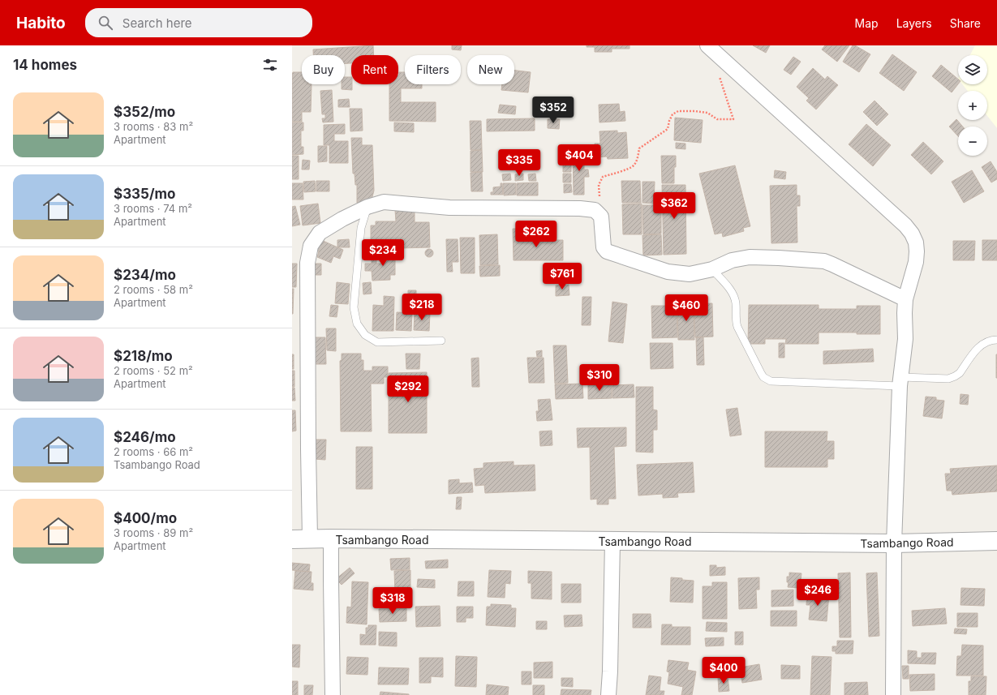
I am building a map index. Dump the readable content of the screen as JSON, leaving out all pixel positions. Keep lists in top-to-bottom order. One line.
{"streets":{"street":["Tsambango Road"]},"page":{"header":"Habito","search":"Search here","nav":["Map","Layers","Share"],"heading":"14 homes","map_buttons":["+","−"],"chip":["Buy","Rent","Filters","New"],"list":[{"name":"$352/mo","note":"3 rooms · 83 m² · Apartment"},{"name":"$335/mo","note":"3 rooms · 74 m² · Apartment"},{"name":"$234/mo","note":"2 rooms · 58 m² · Apartment"},{"name":"$218/mo","note":"2 rooms · 52 m² · Apartment"},{"name":"$246/mo","note":"2 rooms · 66 m² · Tsambango Road"},{"name":"$400/mo","note":"3 rooms · 89 m² · Apartment"}],"price":["$352","$404","$335","$362","$262","$234","$761","$218","$460","$310","$292","$246","$318","$400"]}}
